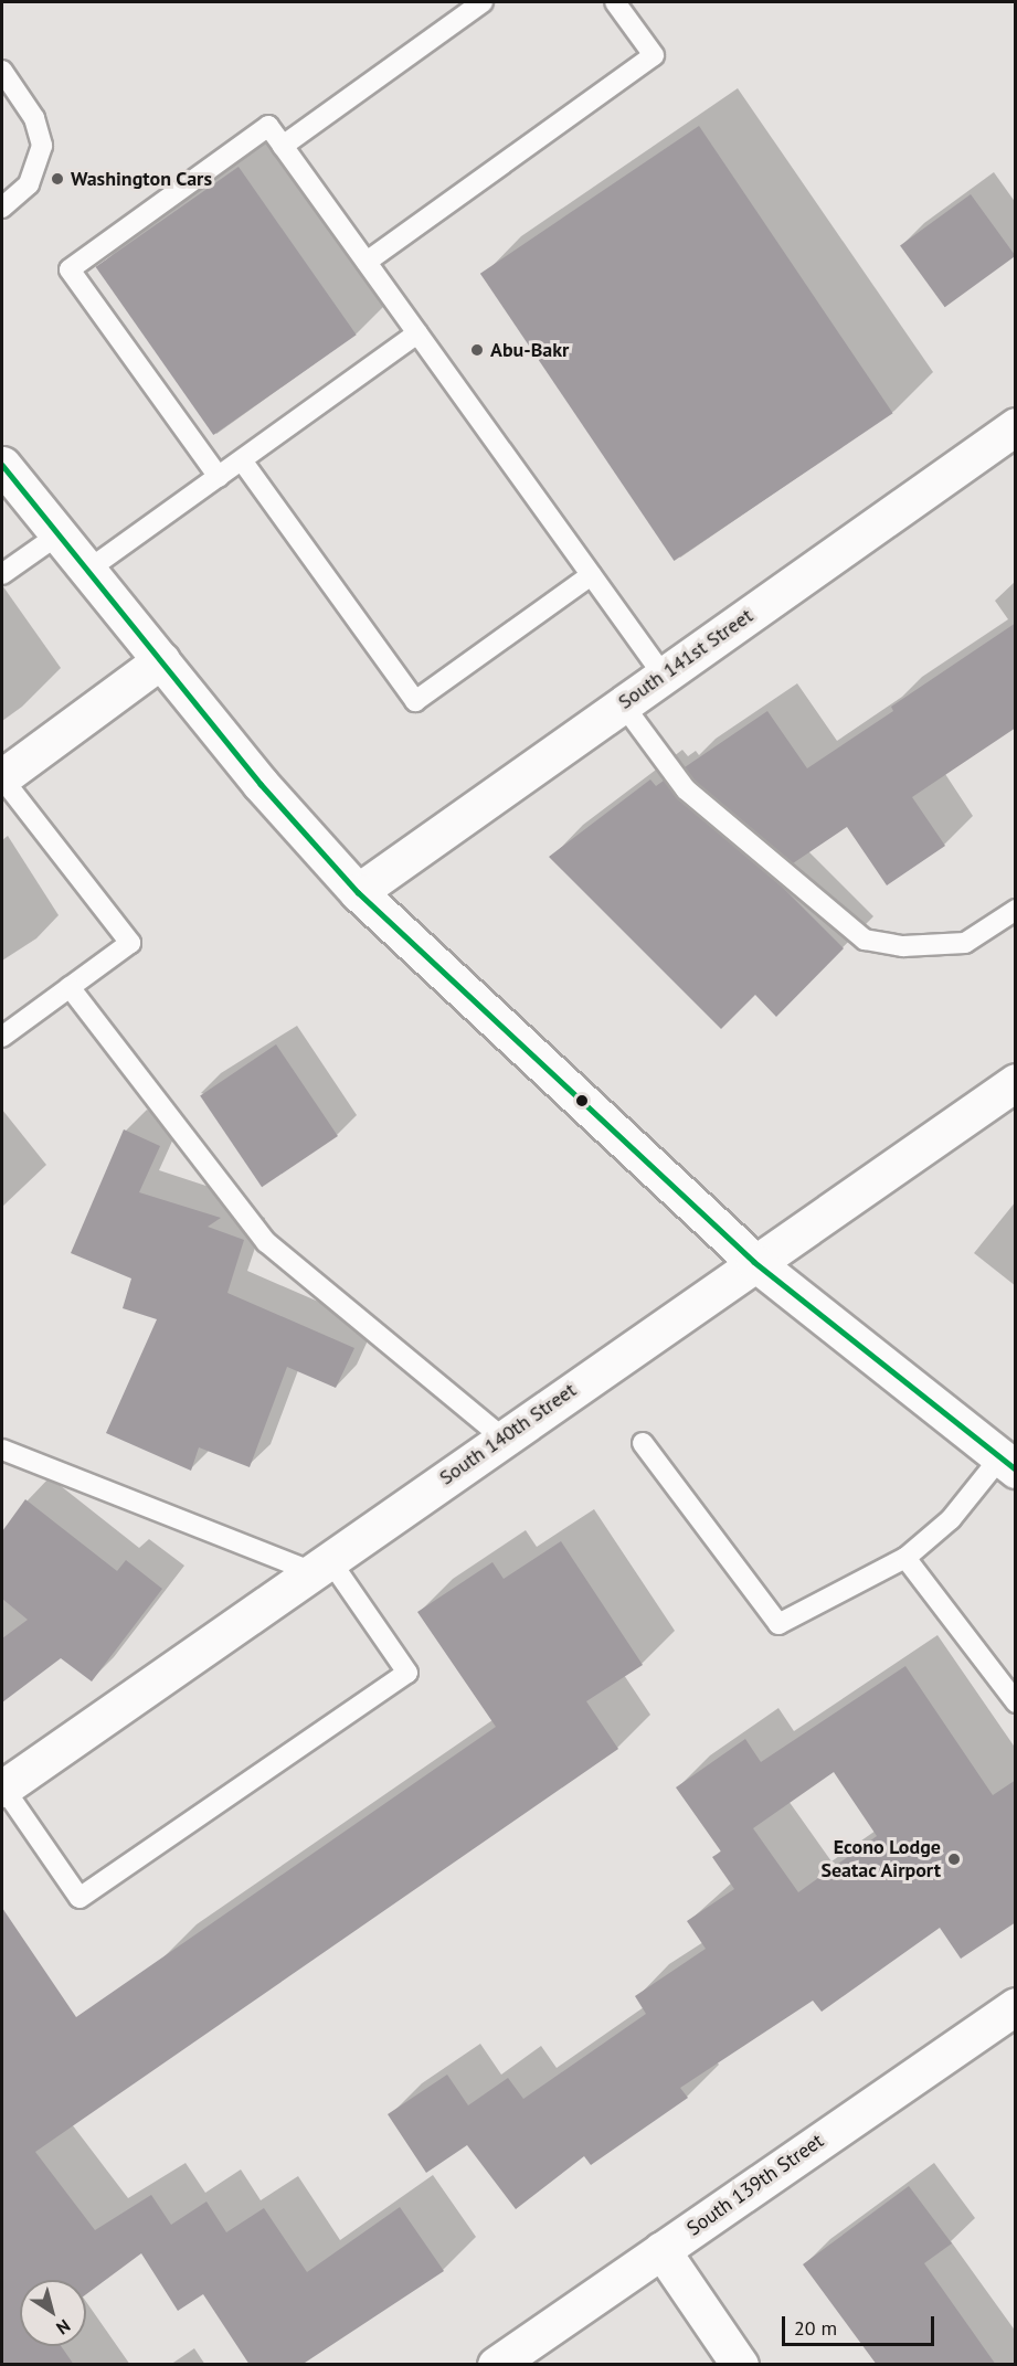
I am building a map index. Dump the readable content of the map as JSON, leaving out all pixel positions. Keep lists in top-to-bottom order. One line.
{"streets":{"street":["South 141st Street","South 140th Street","South 139th Street"]},"places":["Washington Cars","Abu-Bakr","Econo Lodge Seatac Airport"],"scale_bar":"20 m","north":"bottom right"}
